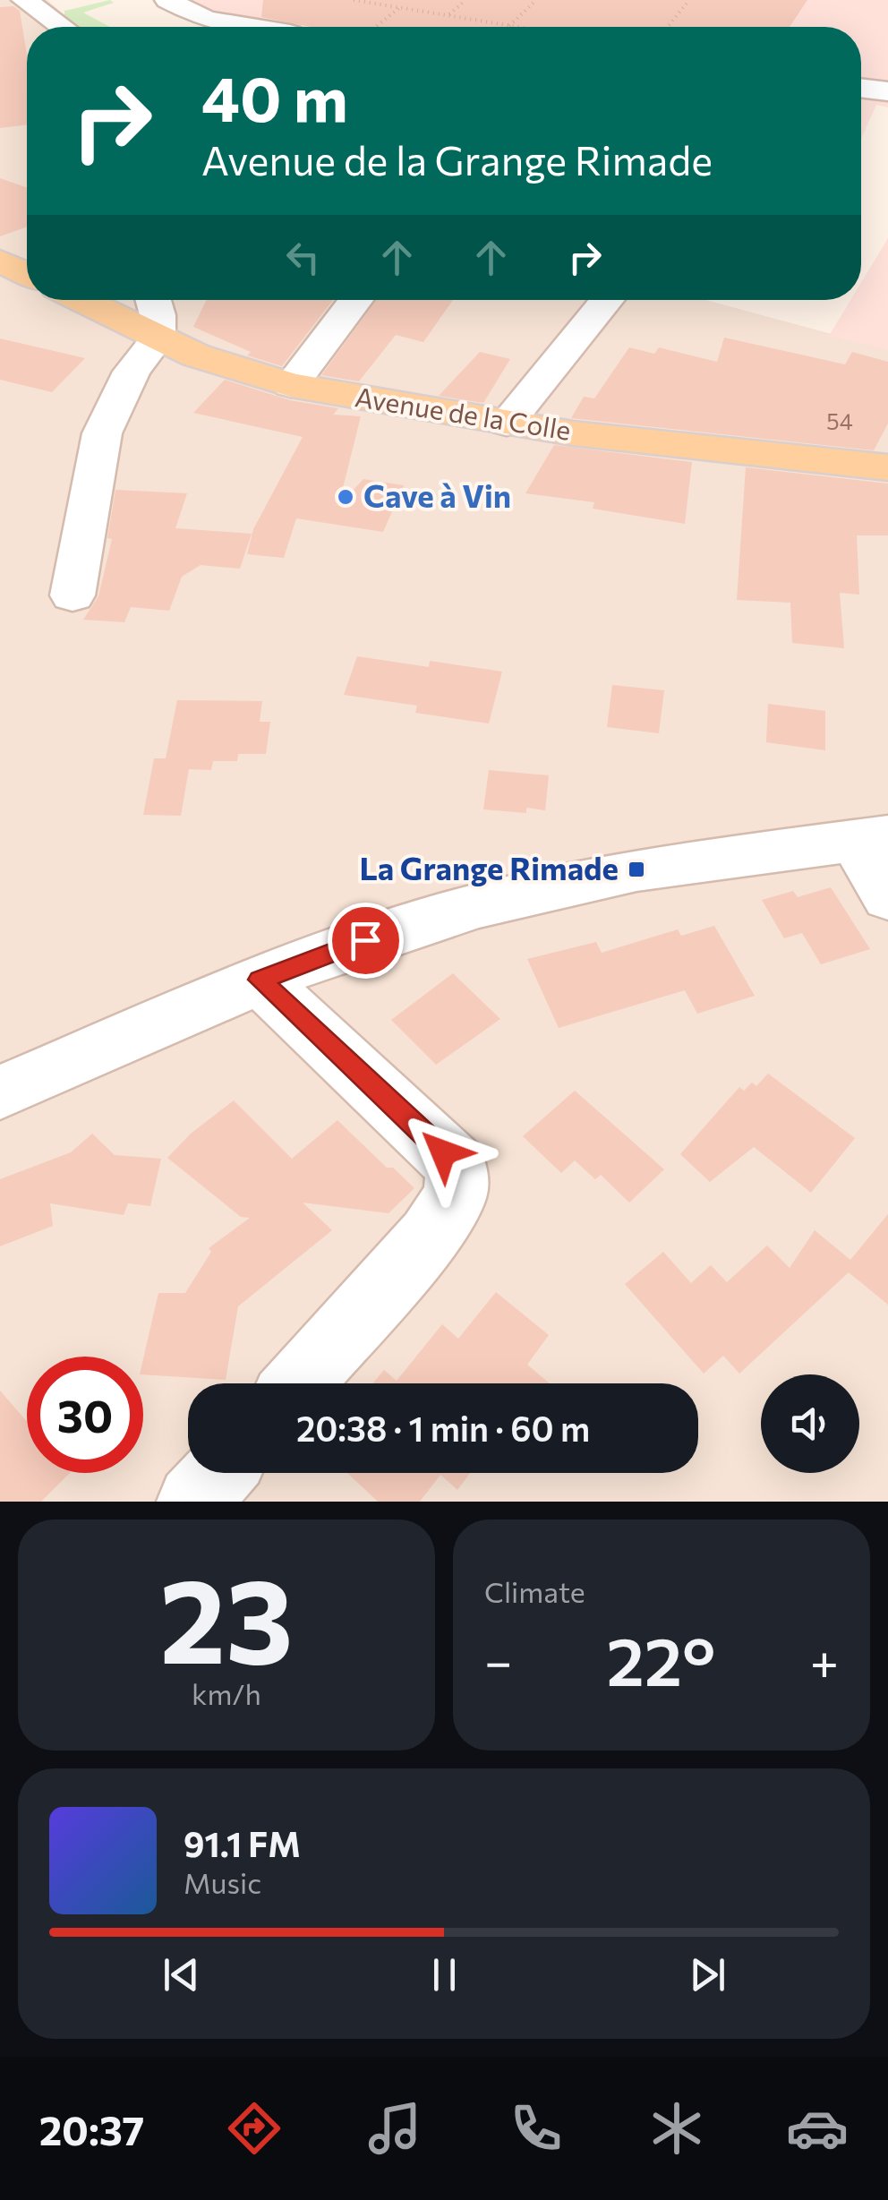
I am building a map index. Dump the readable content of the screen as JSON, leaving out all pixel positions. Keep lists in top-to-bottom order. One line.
{"streets":{"main road":["Avenue de la Colle"]},"places":{"other":["Cave à Vin"],"transit":["La Grange Rimade"]},"house_numbers":["54"],"page":{"turn":["40 m","Avenue de la Grange Rimade"],"limit":"30","trip":"20:38 · 1 min · 60 m","tile":[["23","km/h"],"Climate"],"heat":["−","22°","+"],"song":["91.1 FM","Music"],"tabs":"20:37"}}
